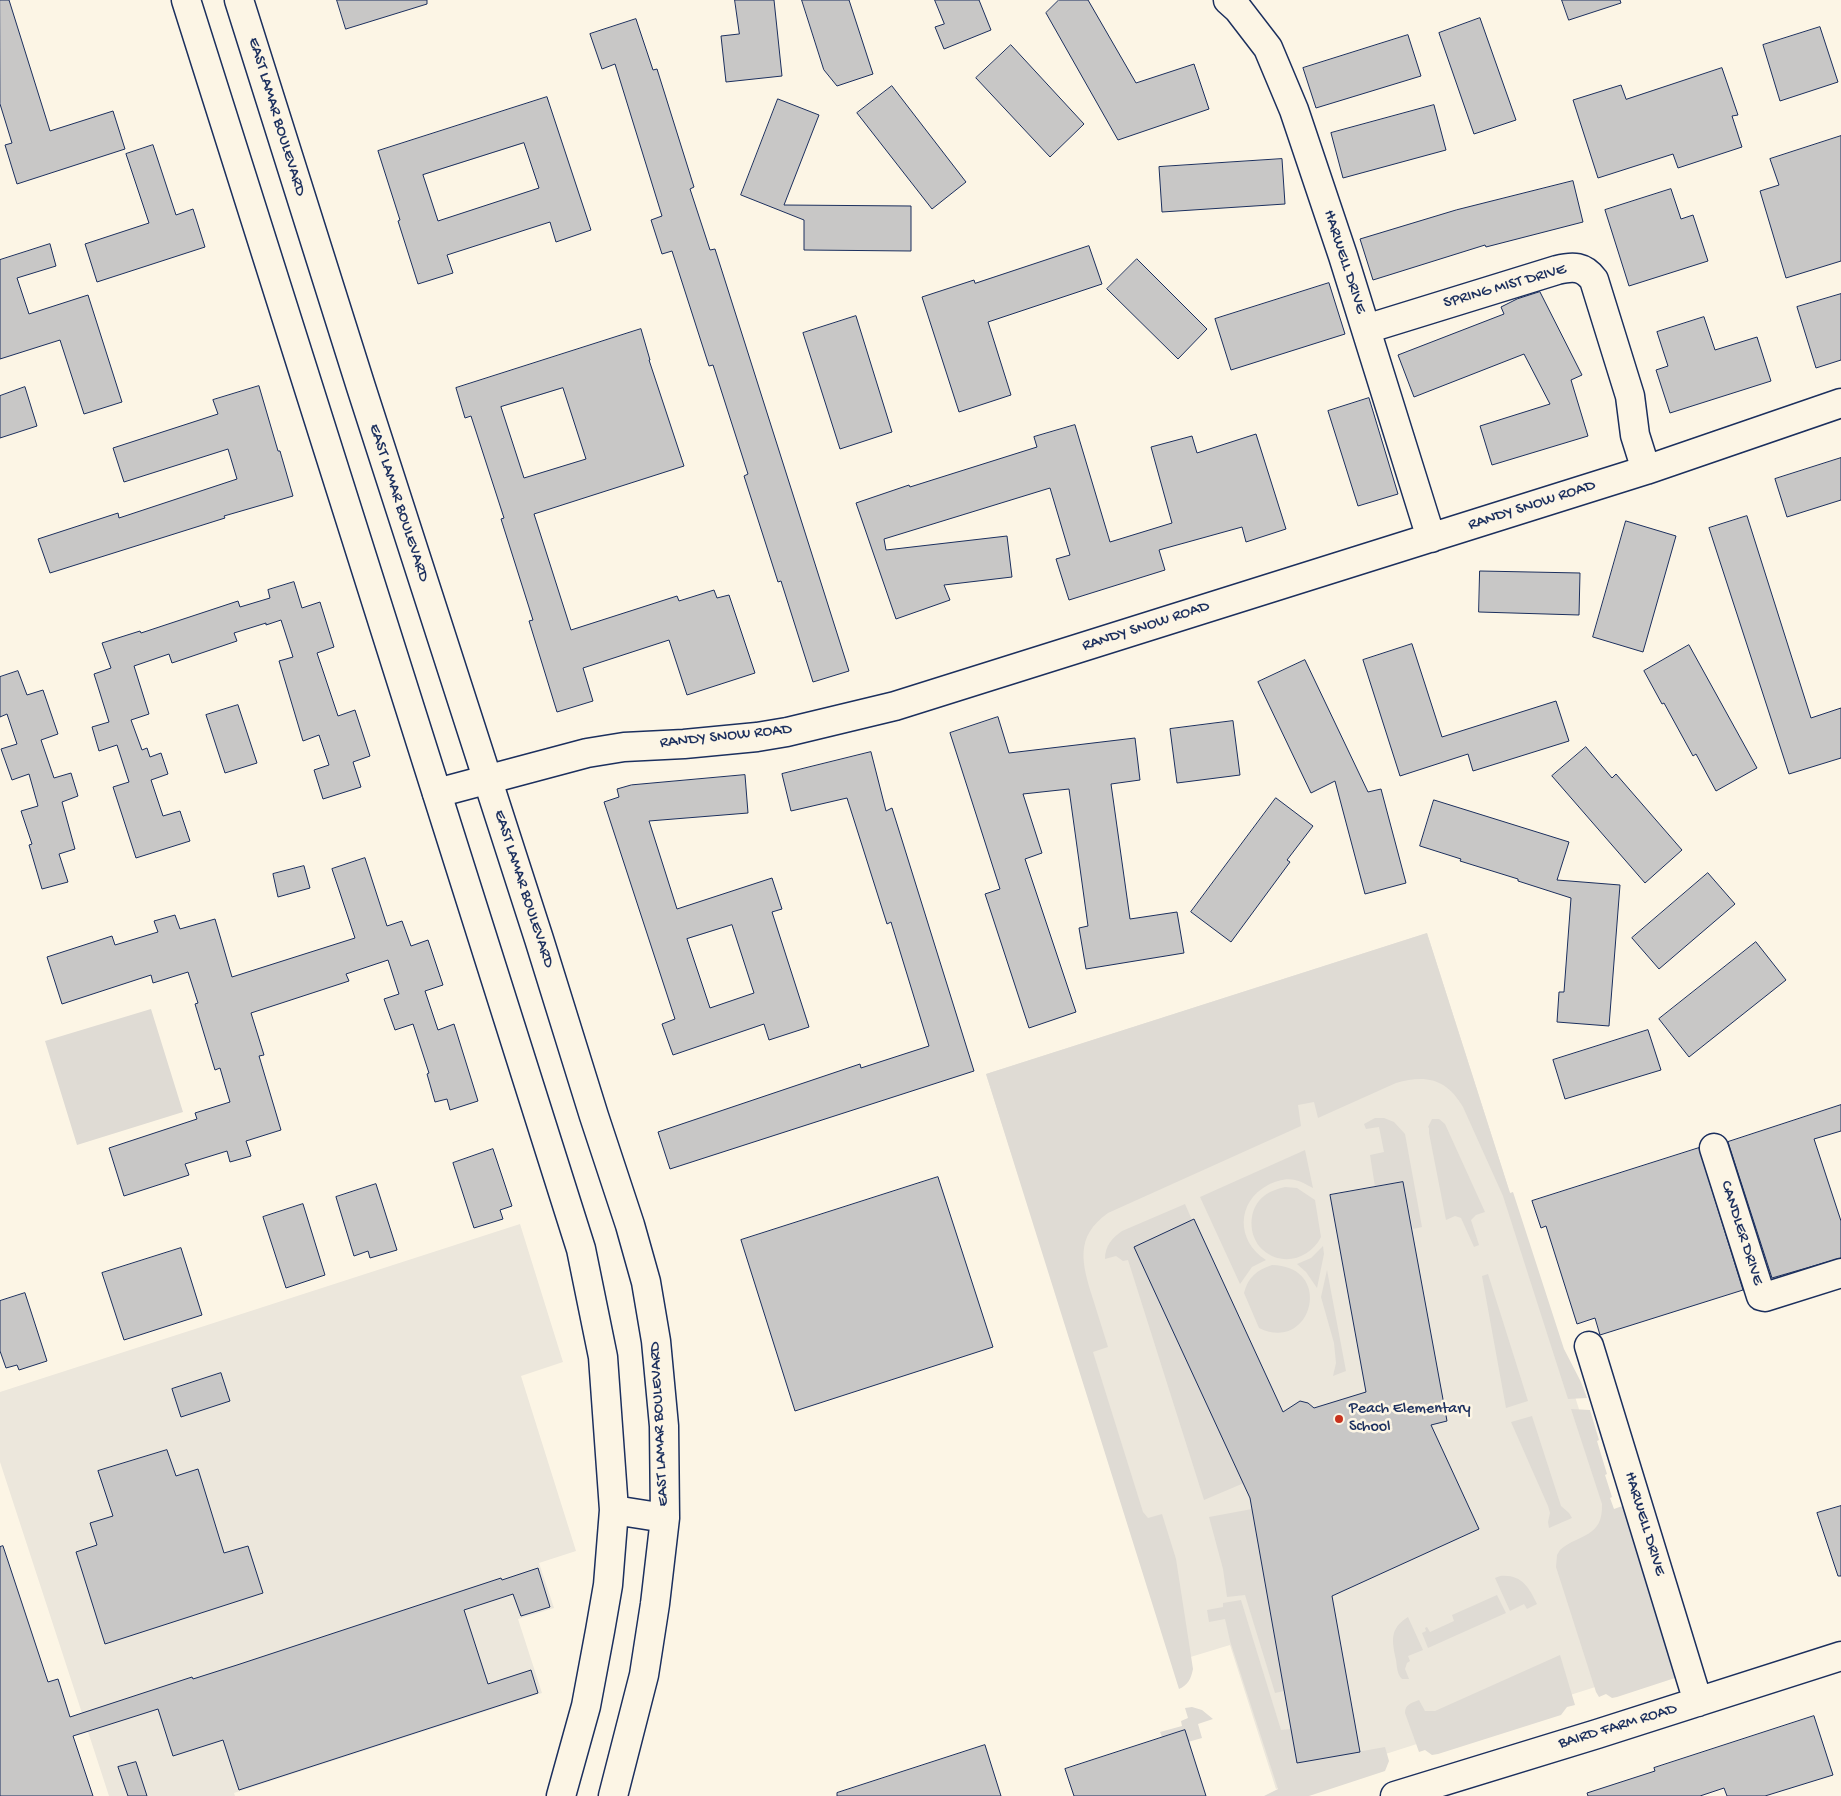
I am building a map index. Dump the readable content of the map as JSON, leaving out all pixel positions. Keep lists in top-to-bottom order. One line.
{"streets":{"main road":["EAST LAMAR BOULEVARD","HARWELL DRIVE","SPRING MIST DRIVE","RANDY SNOW ROAD","CANDLER DRIVE","BAIRD FARM ROAD"]},"crossings":[["EAST LAMAR BOULEVARD","RANDY SNOW ROAD"],["HARWELL DRIVE","SPRING MIST DRIVE"],["HARWELL DRIVE","RANDY SNOW ROAD"],["HARWELL DRIVE","BAIRD FARM ROAD"],["SPRING MIST DRIVE","RANDY SNOW ROAD"]],"places":["Peach Elementary School"]}
